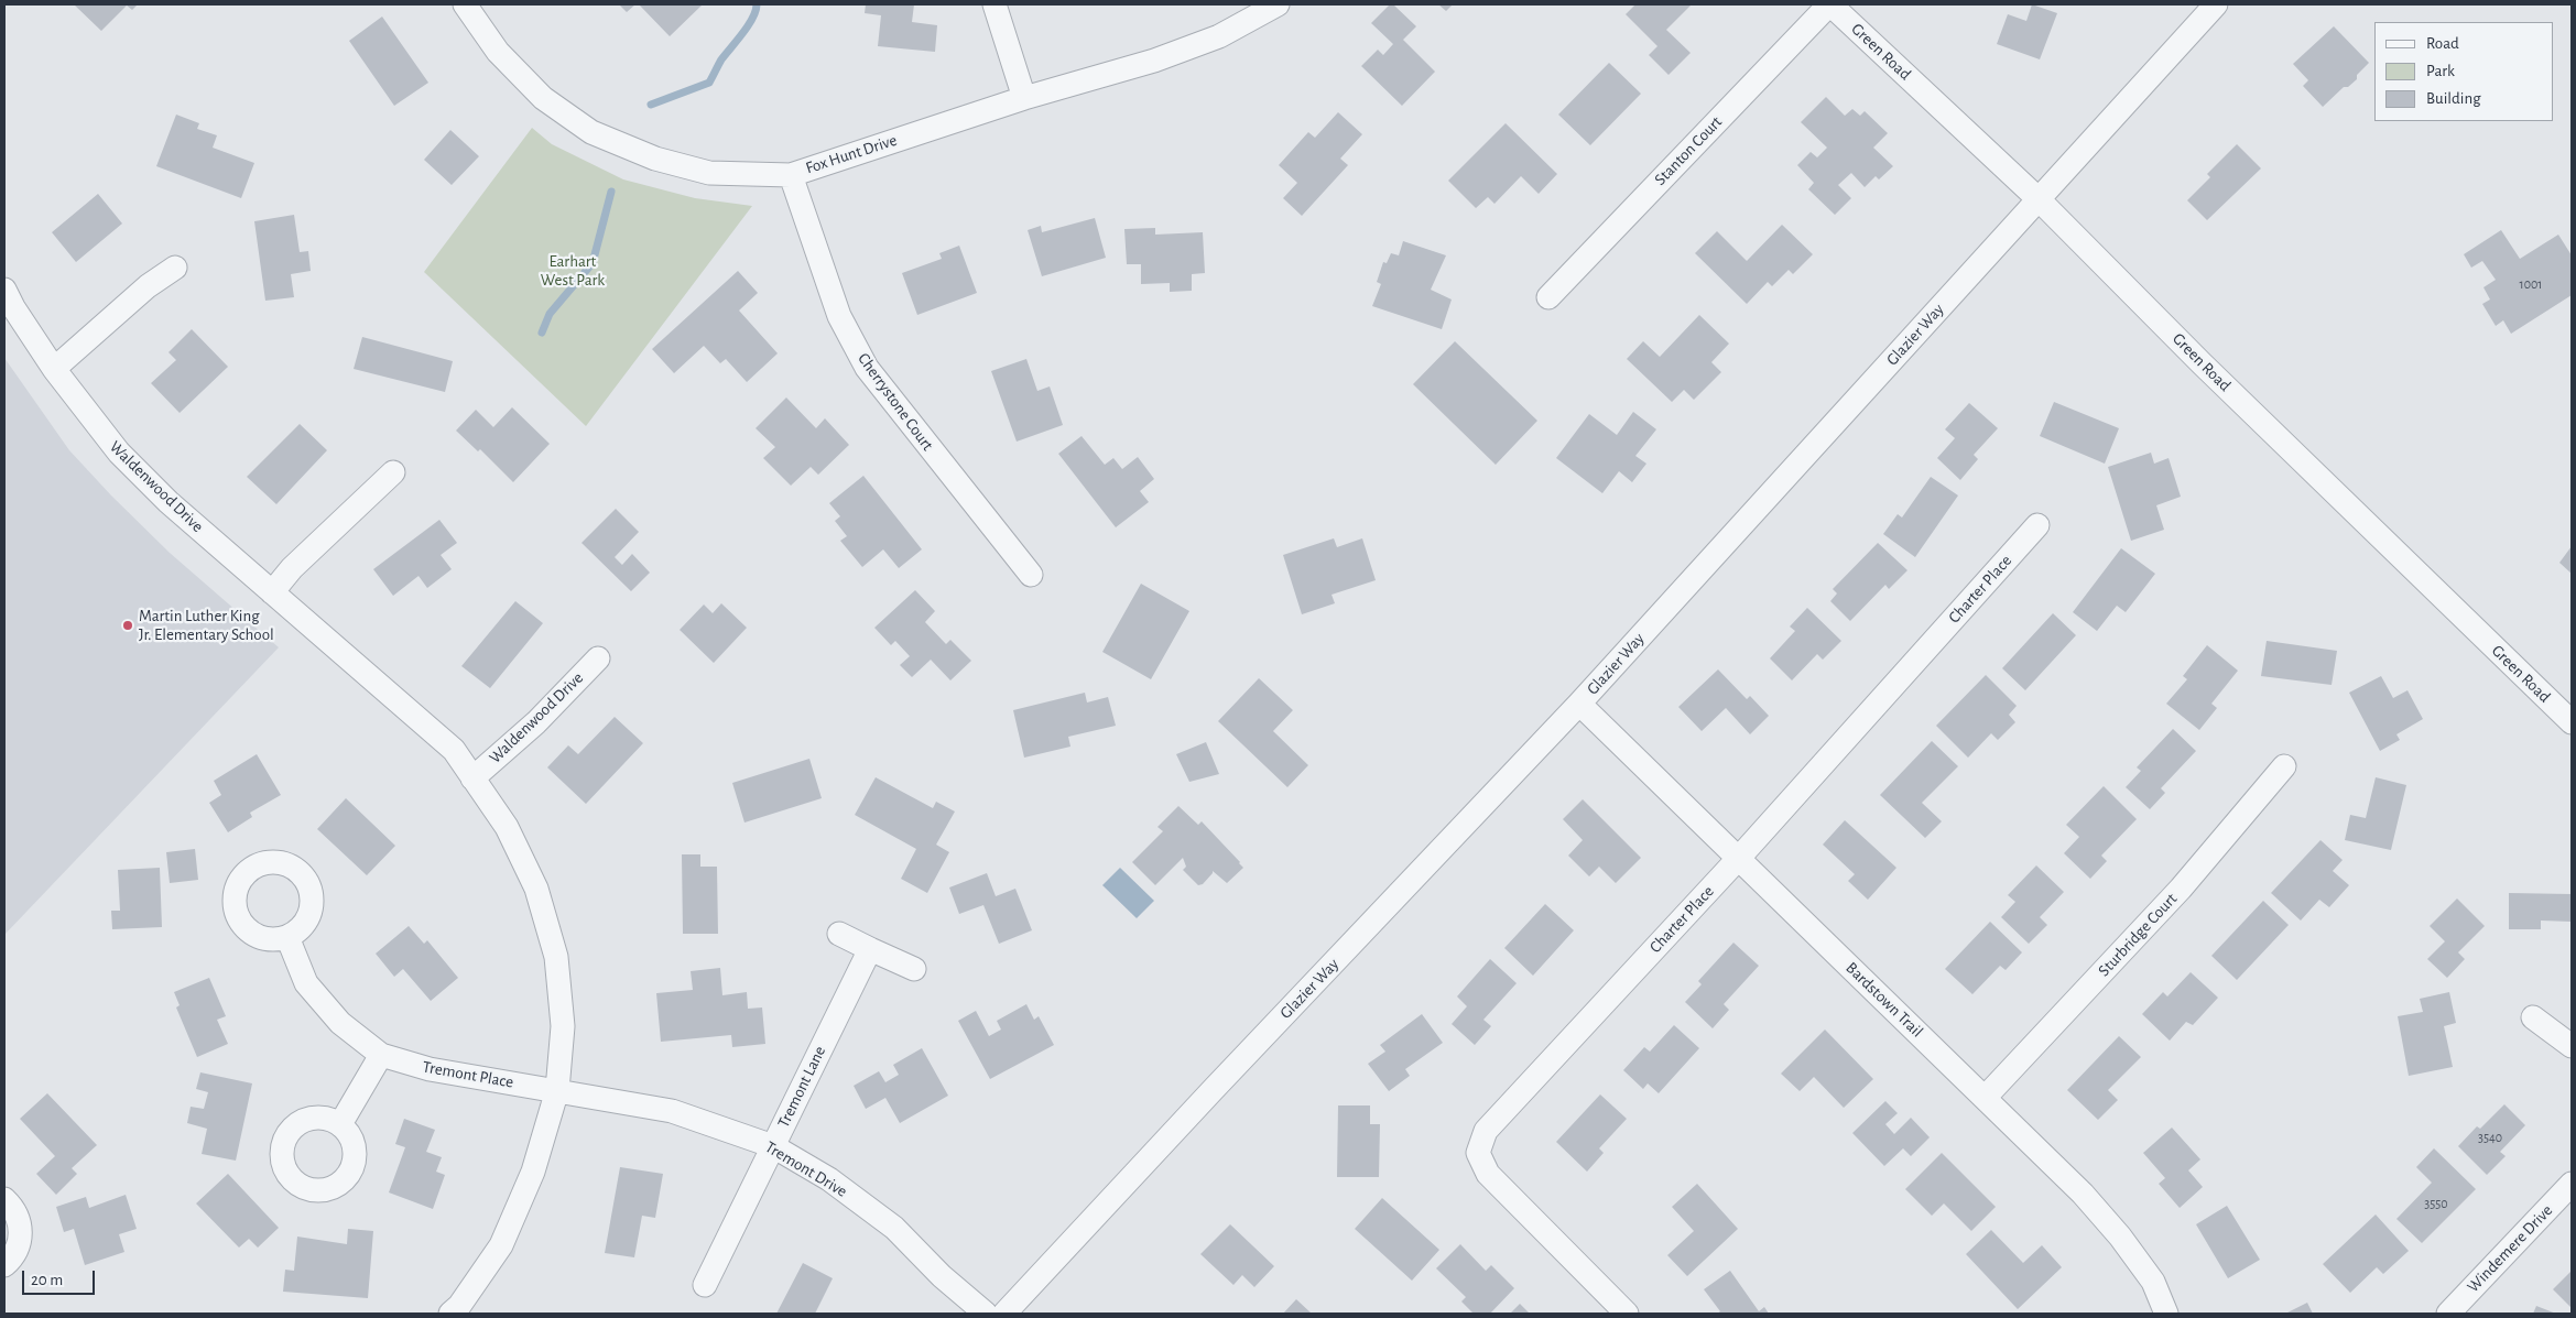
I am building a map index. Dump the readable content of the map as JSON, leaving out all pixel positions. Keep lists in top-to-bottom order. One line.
{"streets":{"street":["Green Road","Stanton Court","Fox Hunt Drive","Glazier Way","Cherrystone Court","Waldenwood Drive","Charter Place","Sturbridge Court","Bardstown Trail","Tremont Place","Tremont Lane","Tremont Drive","Windemere Drive"]},"crossings":[["Green Road","Stanton Court"],["Green Road","Glazier Way"],["Fox Hunt Drive","Cherrystone Court"],["Glazier Way","Bardstown Trail"],["Waldenwood Drive","Tremont Place"],["Waldenwood Drive","Tremont Drive"],["Charter Place","Bardstown Trail"],["Sturbridge Court","Bardstown Trail"],["Tremont Place","Tremont Drive"],["Tremont Lane","Tremont Drive"]],"parks":["Earhart West Park"],"places":["Martin Luther King Jr. Elementary School"],"house_numbers":["1001","3540","3550"],"legend":["Road","Park","Building"],"scale_bar":"20 m"}
